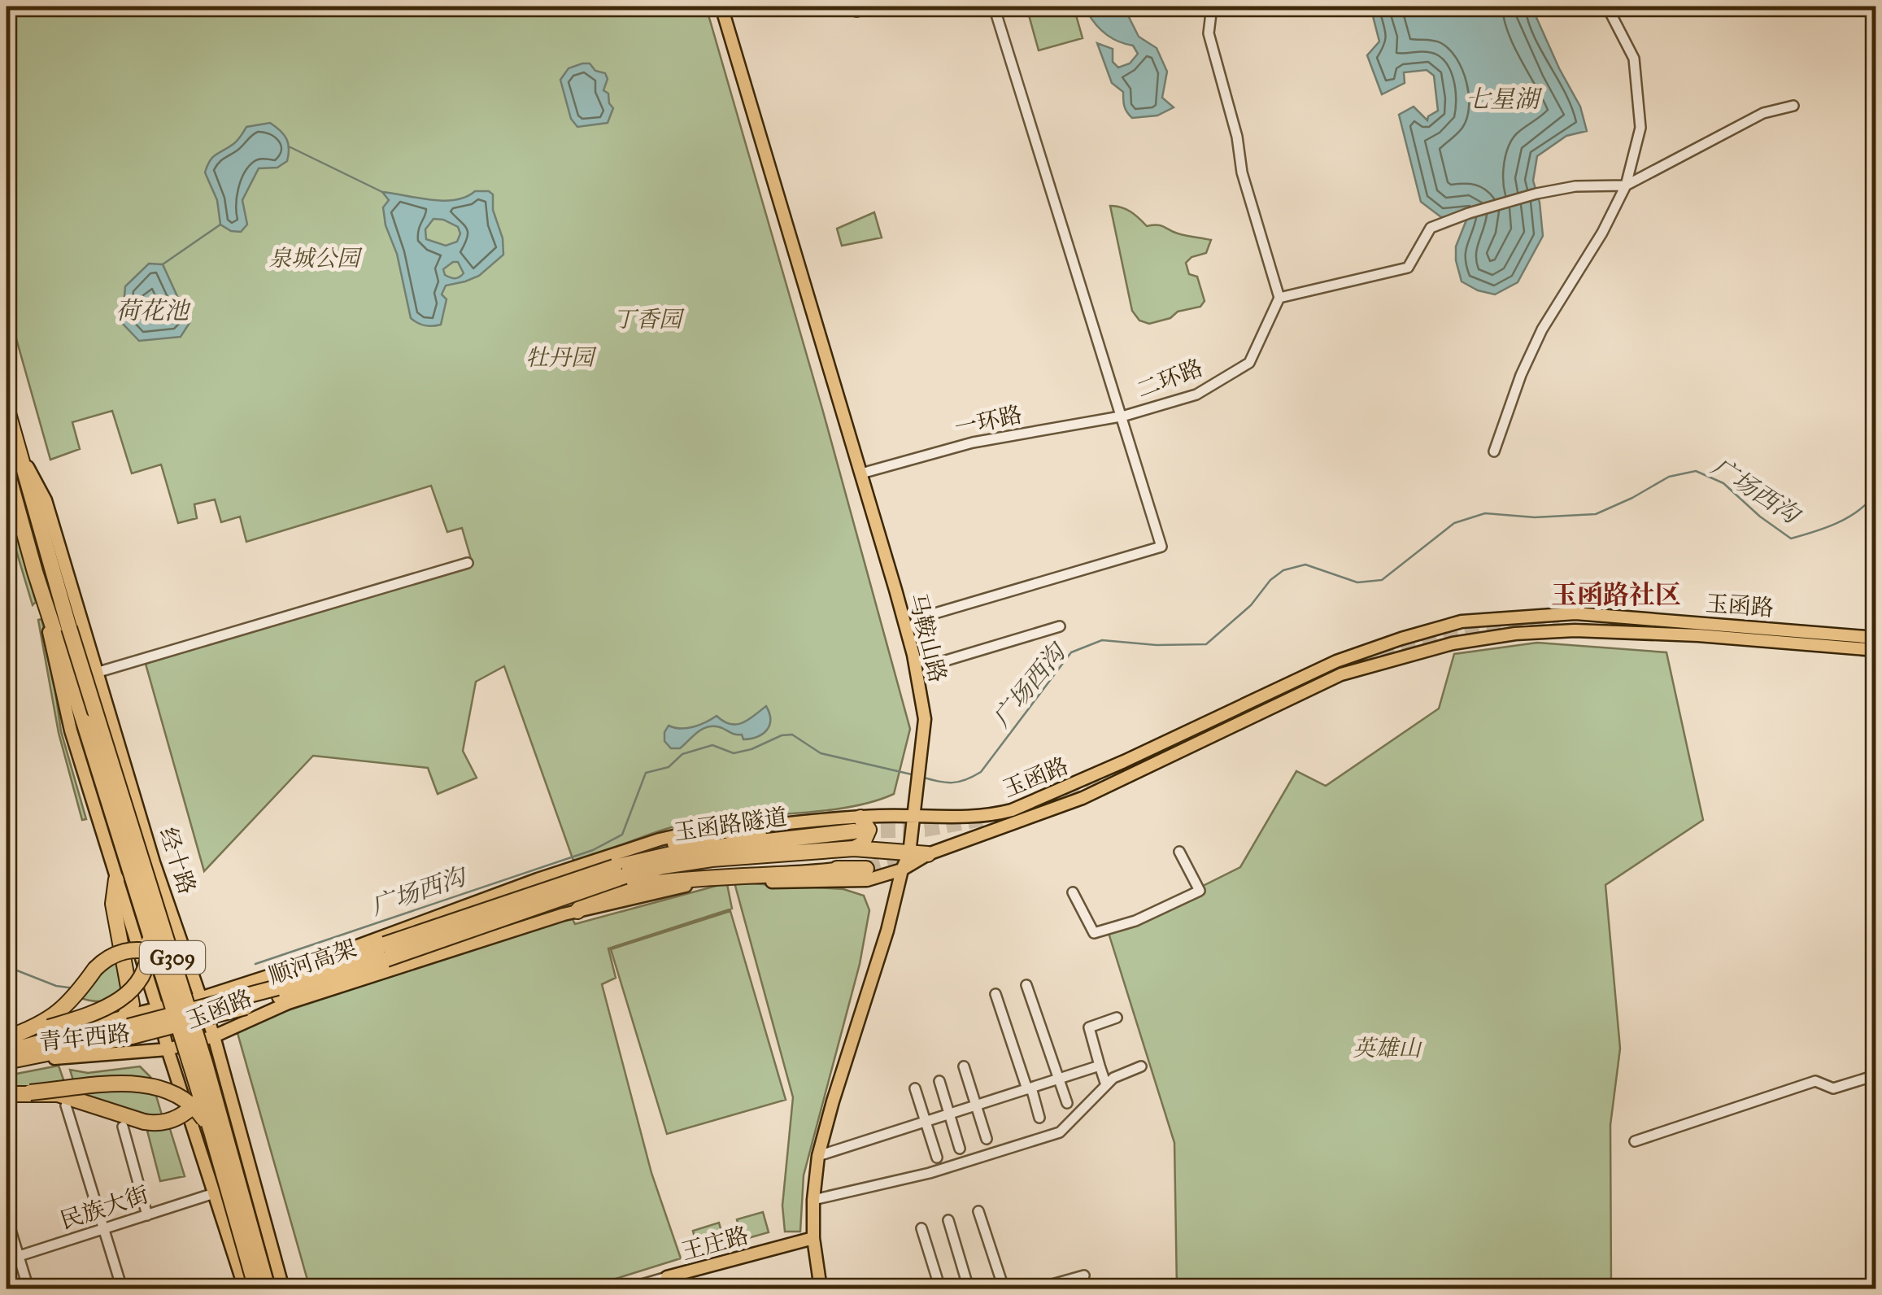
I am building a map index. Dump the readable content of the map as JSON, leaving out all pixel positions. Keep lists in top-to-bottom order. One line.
{"streets":{"highway":["玉函路隧道","经十路","G309","顺河高架"],"main road":["玉函路","马鞍山路","青年西路","王庄路"],"street":["二环路","一环路","民族大街"]},"crossings":[["二环路","一环路"],["一环路","马鞍山路"],["玉函路","马鞍山路"],["玉函路","经十路"],["玉函路","青年西路"],["马鞍山路","王庄路"],["玉函路隧道","顺河高架"],["顺河高架","青年西路"]],"districts":["玉函路社区"],"water":["七星湖","荷花池","广场西沟"],"parks":["泉城公园","丁香园","牡丹园","英雄山"]}
